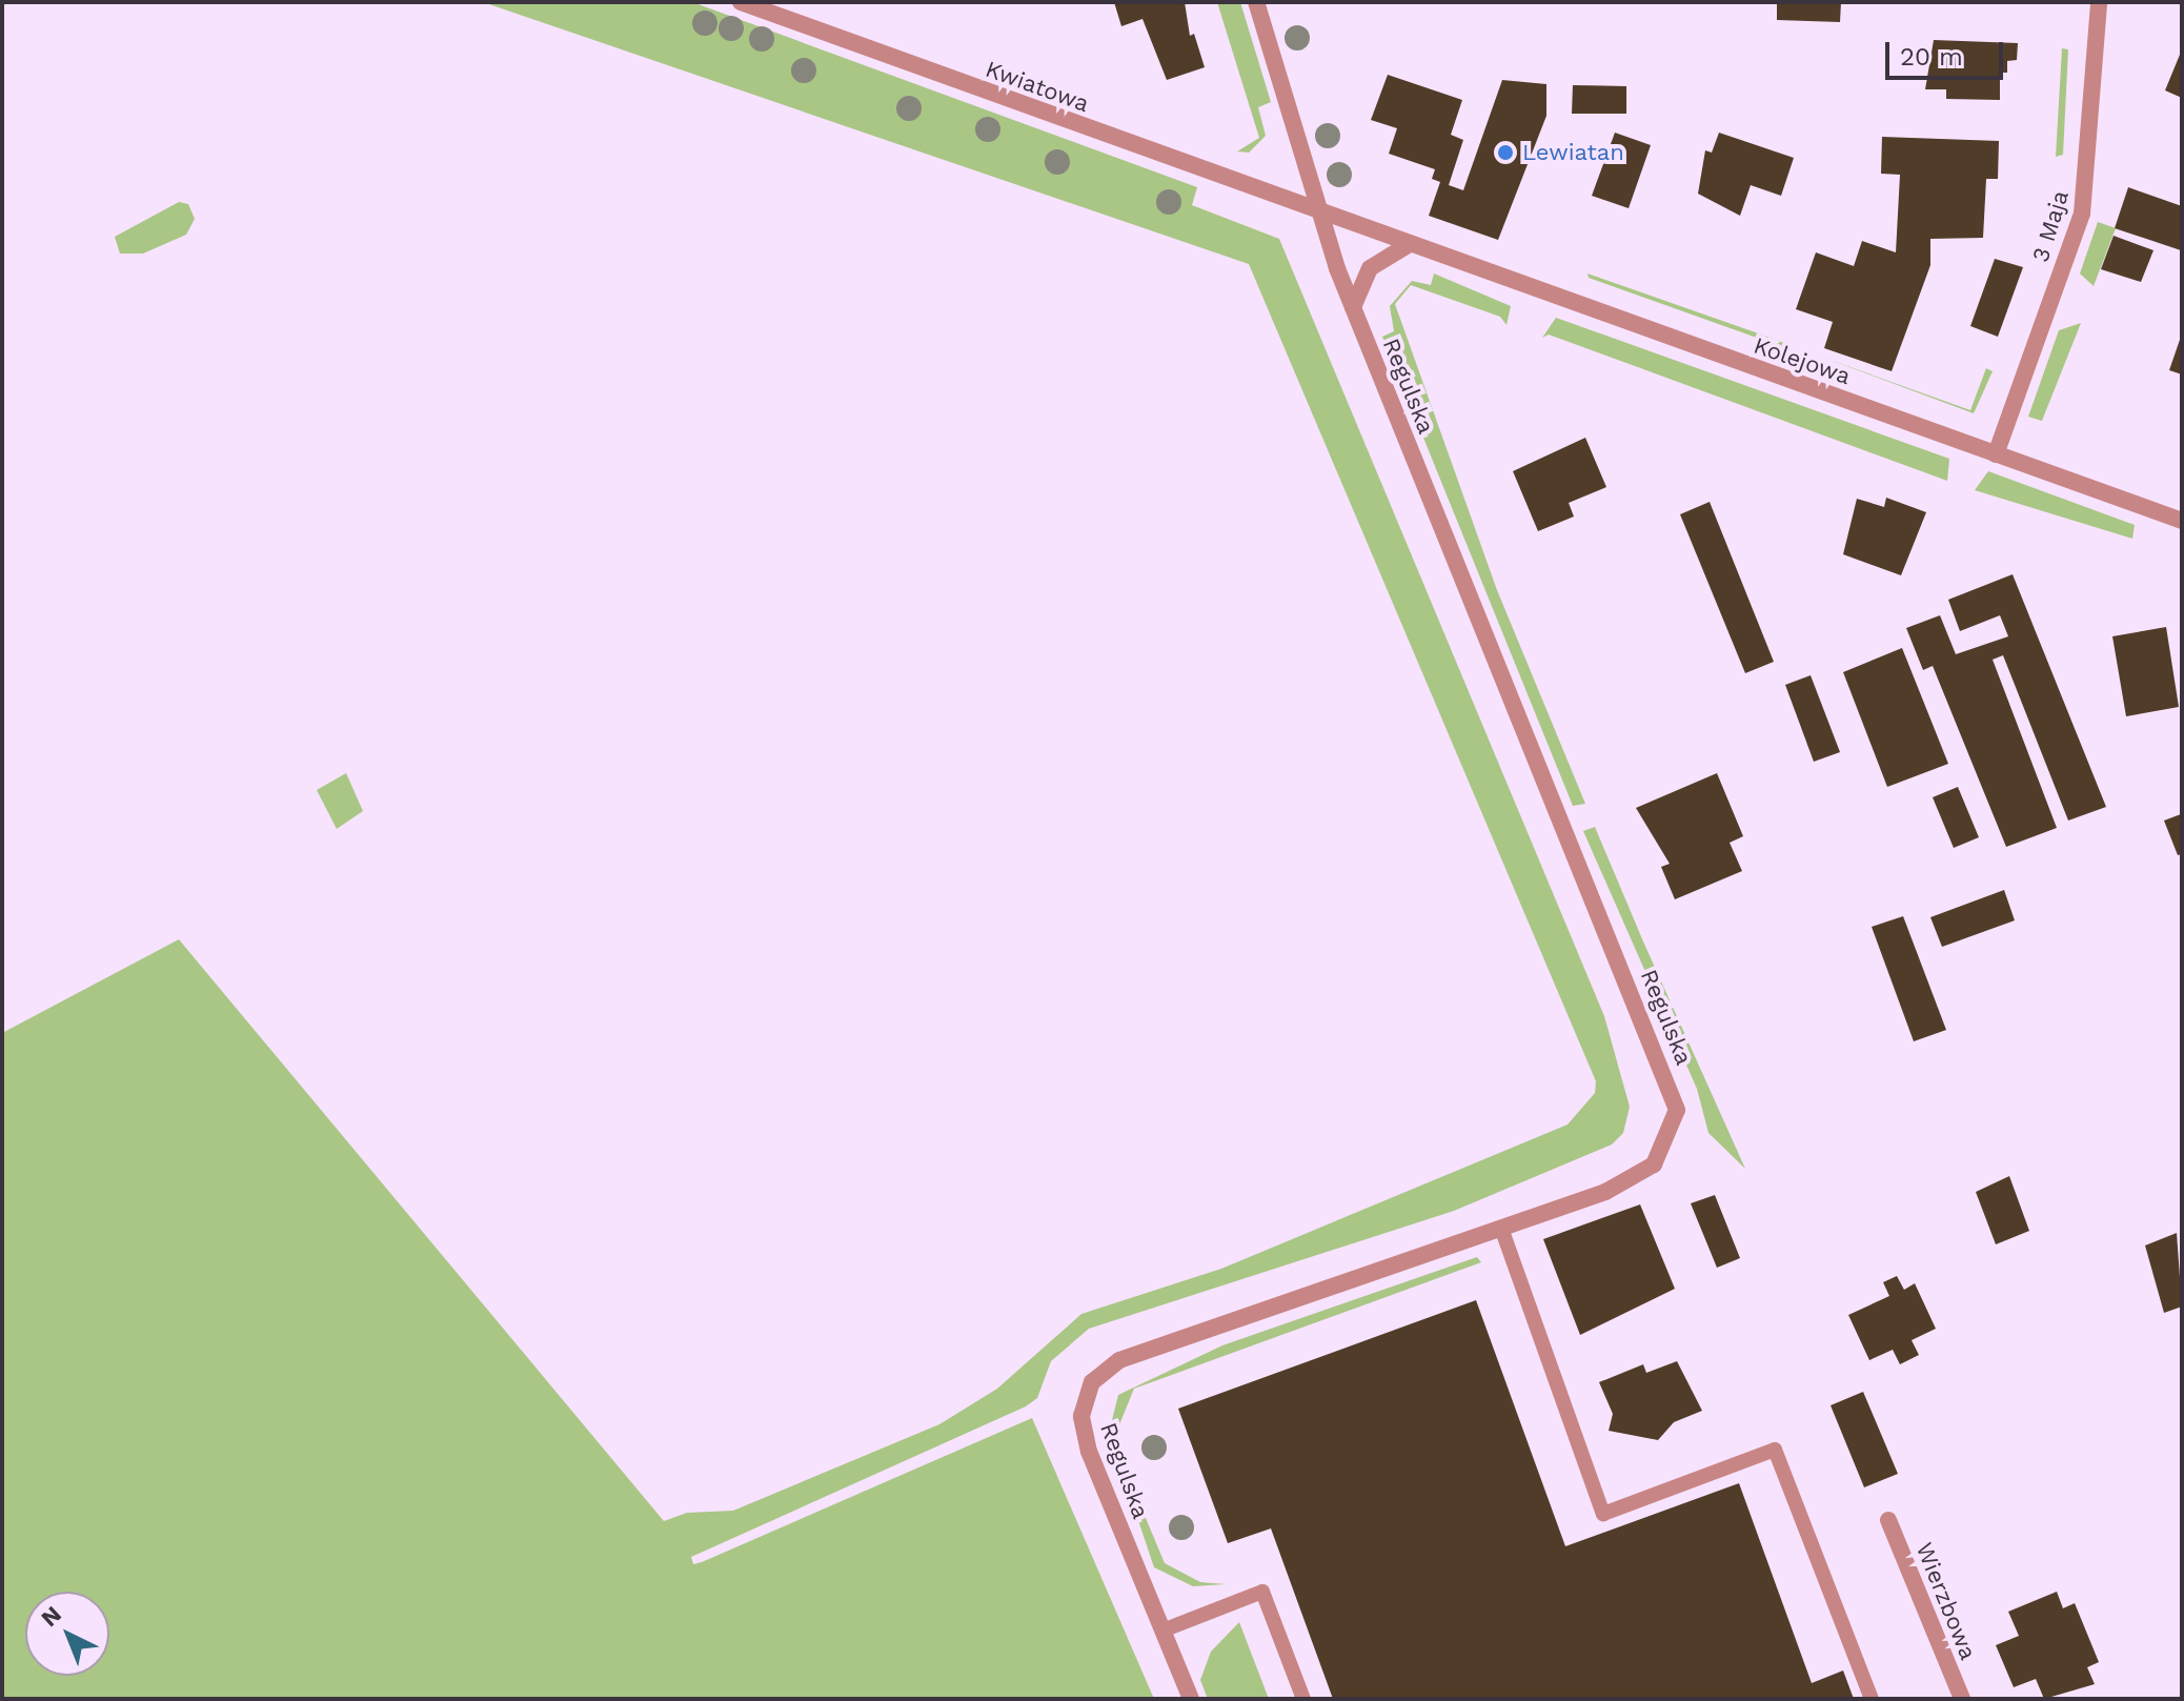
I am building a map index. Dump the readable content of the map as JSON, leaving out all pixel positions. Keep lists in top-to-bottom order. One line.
{"streets":{"street":["Kwiatowa","3 Maja","Kolejowa","Regulska","Wierzbowa"]},"crossings":[["Kwiatowa","Kolejowa"],["Kwiatowa","Regulska"],["3 Maja","Kolejowa"],["Kolejowa","Regulska"]],"places":["Lewiatan"],"scale_bar":"20 m","north":"top left"}
